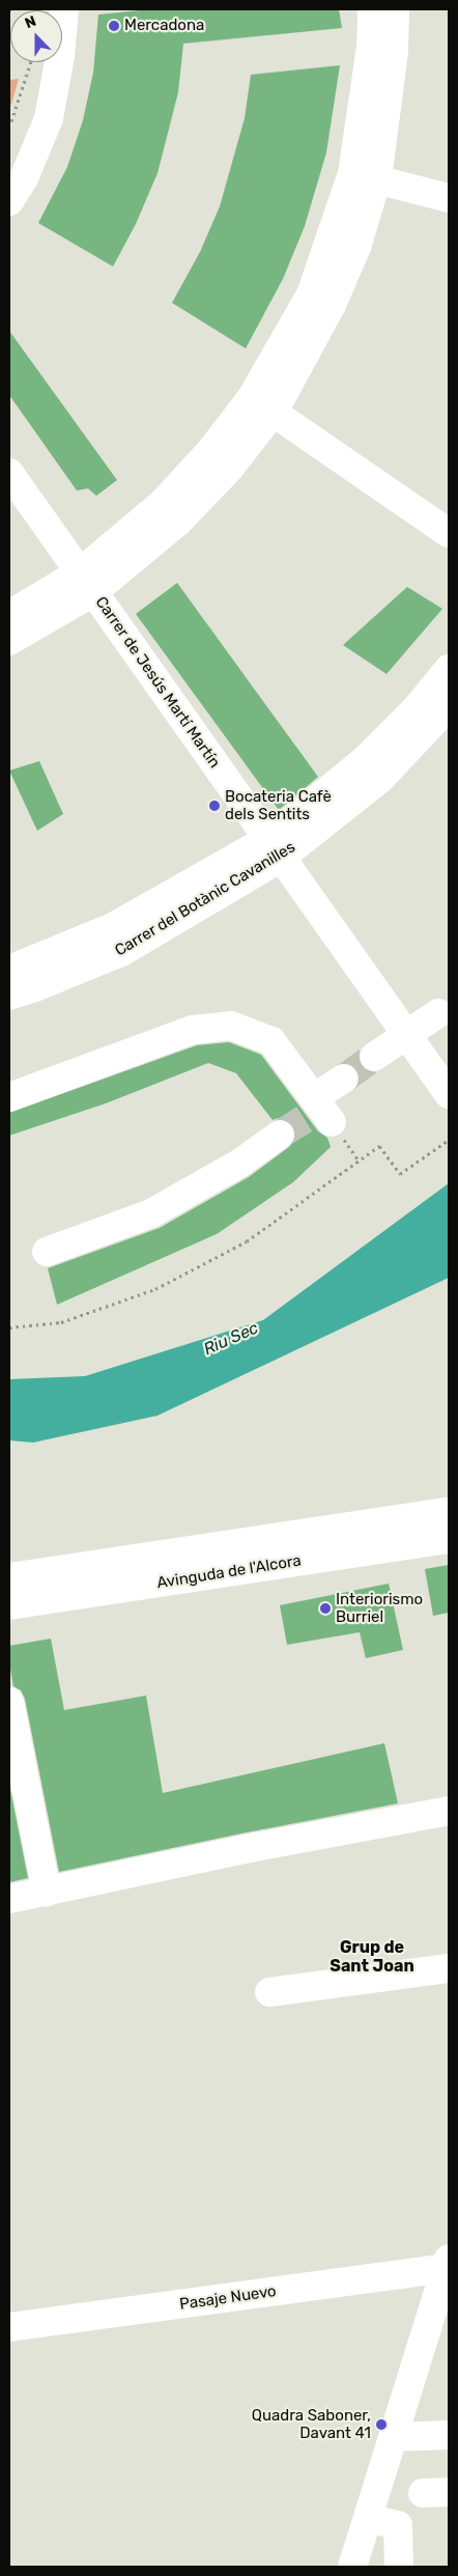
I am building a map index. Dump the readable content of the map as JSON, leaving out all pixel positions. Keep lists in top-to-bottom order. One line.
{"streets":{"street":["Carrer de Jesús Martí Martín","Carrer del Botànic Cavanilles","Avinguda de l'Alcora","Pasaje Nuevo"]},"crossings":[["Carrer de Jesús Martí Martín","Carrer del Botànic Cavanilles"]],"districts":["Grup de Sant Joan"],"water":["Riu Sec"],"places":["Mercadona","Bocateria Cafè dels Sentits","Interiorismo Burriel","Quadra Saboner, Davant 41"],"north":"top"}
